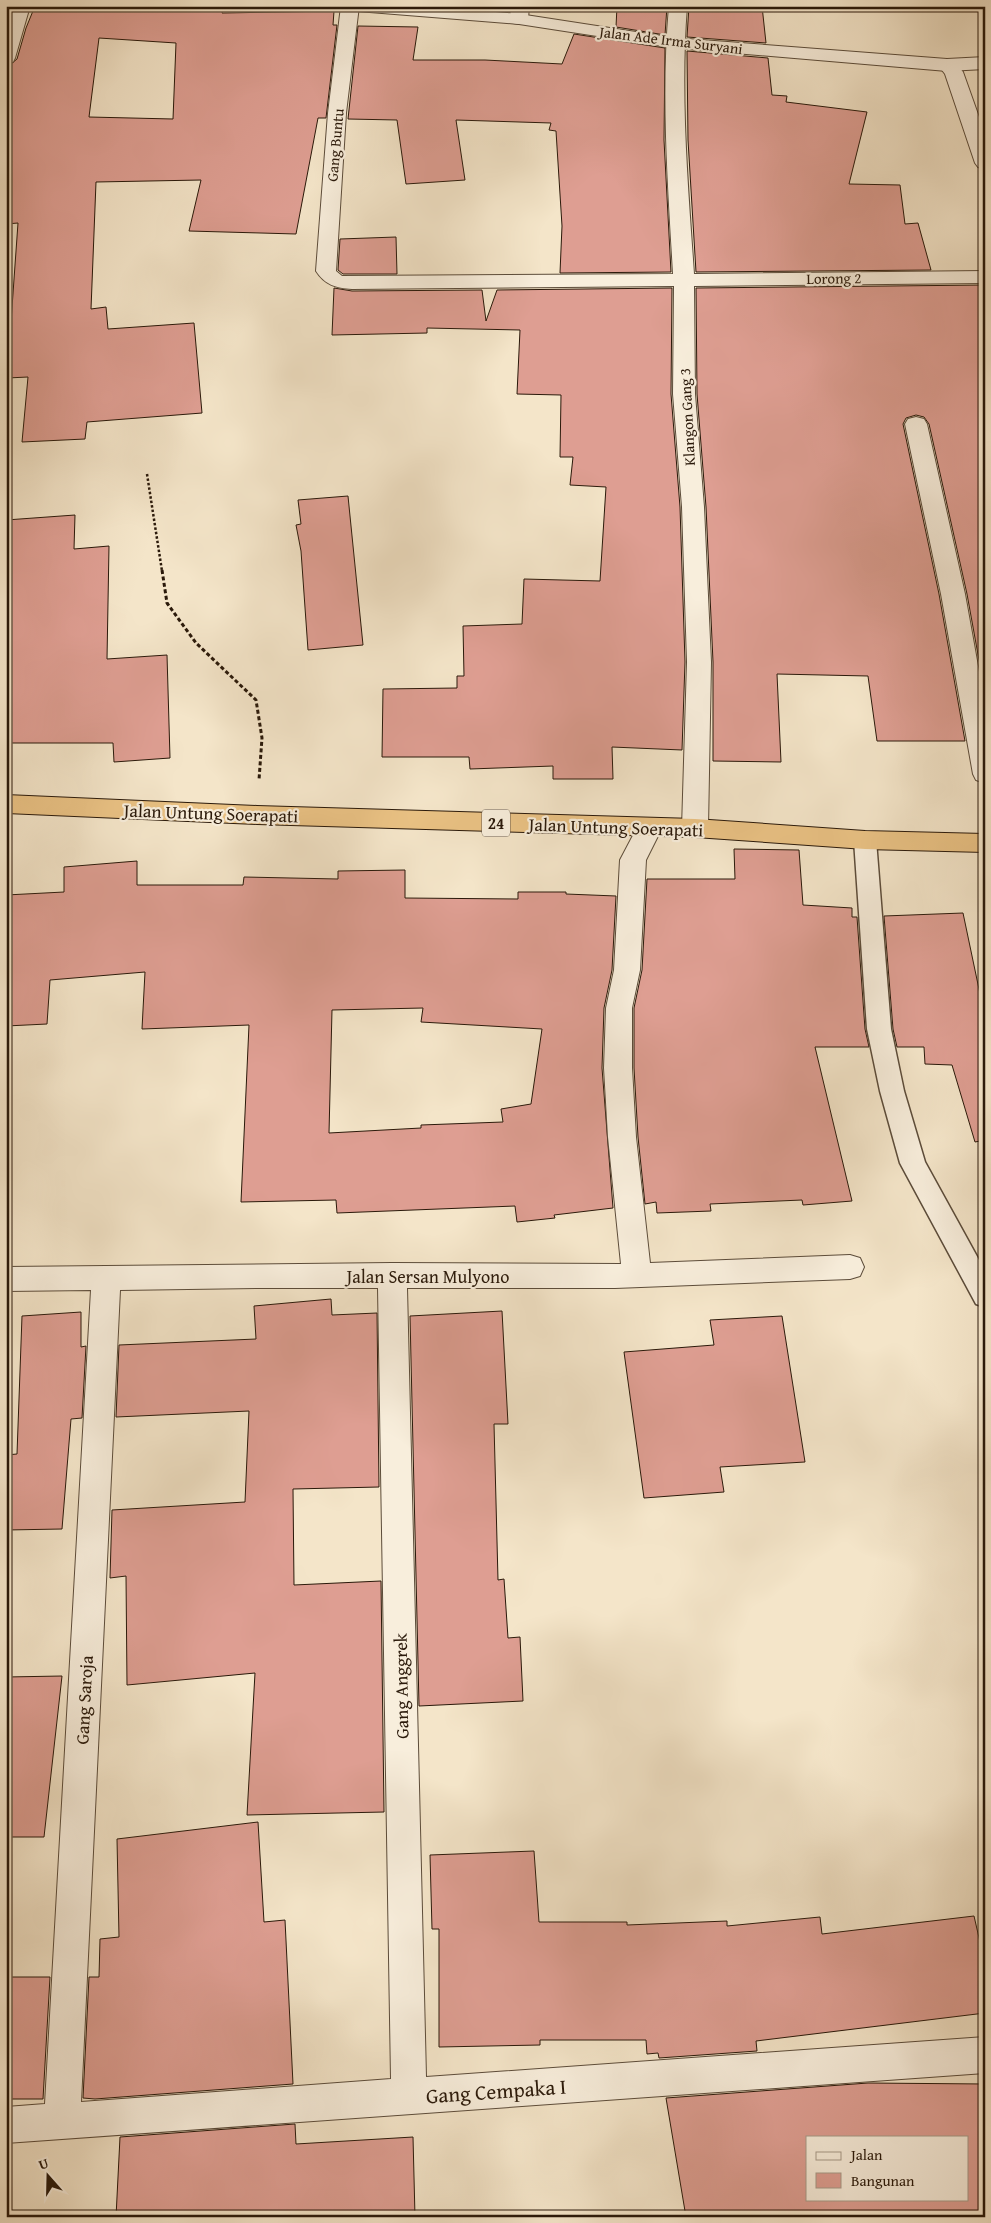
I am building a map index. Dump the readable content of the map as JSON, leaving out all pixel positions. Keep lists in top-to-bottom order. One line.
{"streets":{"highway":["Jalan Untung Soerapati","24"],"street":["Jalan Ade Irma Suryani","Gang Buntu","Lorong 2","Klangon Gang 3","Jalan Sersan Mulyono","Gang Anggrek","Gang Saroja","Gang Cempaka I"]},"crossings":[["Jalan Ade Irma Suryani","Klangon Gang 3"],["Gang Buntu","Lorong 2"],["Lorong 2","Klangon Gang 3"],["Klangon Gang 3","Jalan Untung Soerapati"],["Jalan Sersan Mulyono","Gang Anggrek"],["Jalan Sersan Mulyono","Gang Saroja"],["Gang Anggrek","Gang Cempaka I"],["Gang Saroja","Gang Cempaka I"]],"legend":["Jalan","Bangunan"],"north":"top"}
